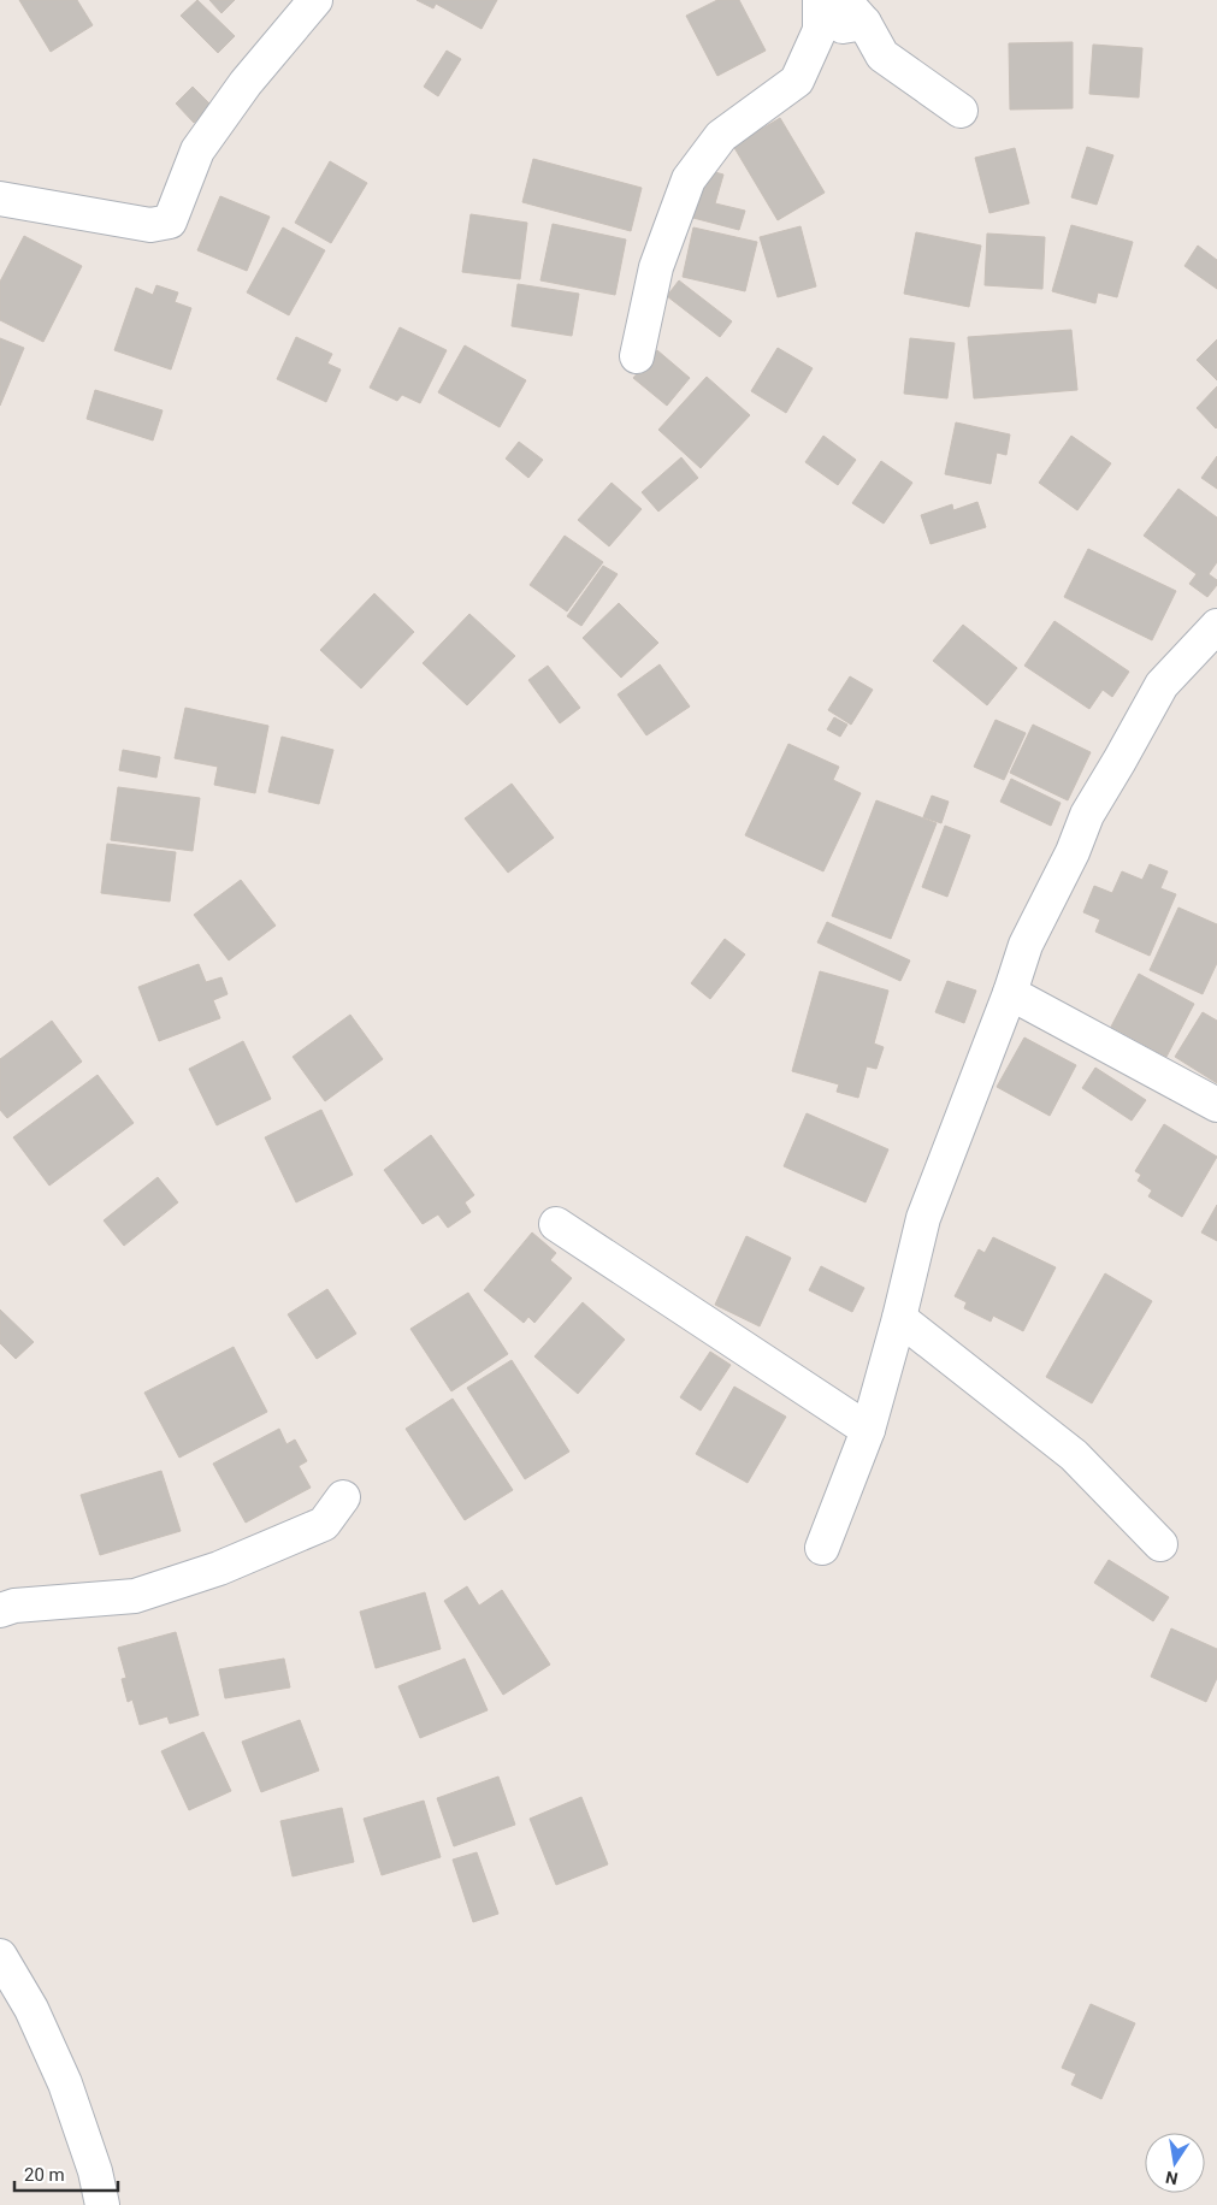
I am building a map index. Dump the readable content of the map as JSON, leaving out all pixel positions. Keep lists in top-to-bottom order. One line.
{"scale_bar":"20 m","north":"bottom"}
